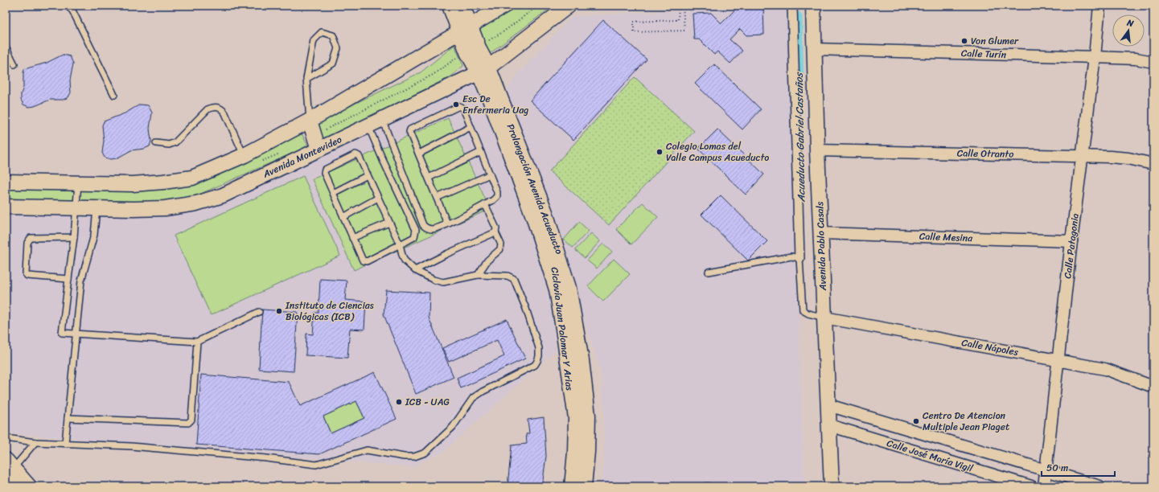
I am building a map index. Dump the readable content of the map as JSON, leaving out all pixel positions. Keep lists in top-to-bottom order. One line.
{"streets":{"street":["Calle Turín","Calle Otranto","Avenida Montevideo","Prolongación Avenida Acueducto","Calle Mesina","Avenida Pablo Casals","Calle Patagonia","Calle Nápoles","Calle José María Vigil"]},"crossings":[["Calle Turín","Avenida Pablo Casals"],["Calle Turín","Calle Patagonia"],["Calle Otranto","Avenida Pablo Casals"],["Calle Otranto","Calle Patagonia"],["Avenida Montevideo","Prolongación Avenida Acueducto"],["Calle Mesina","Avenida Pablo Casals"],["Calle Mesina","Calle Patagonia"],["Avenida Pablo Casals","Calle Nápoles"],["Avenida Pablo Casals","Calle José María Vigil"],["Calle Patagonia","Calle Nápoles"],["Calle Patagonia","Calle José María Vigil"]],"water":["Acueducto Gabriel Castaños"],"places":["Von Glumer","Esc De Enfermeria Uag","Colegio Lomas del Valle Campus Acueducto","Instituto de Ciencias Biológicas (ICB)","ICB - UAG","Centro De Atencion Multiple Jean Piaget"],"scale_bar":"50 m","north":"top"}
